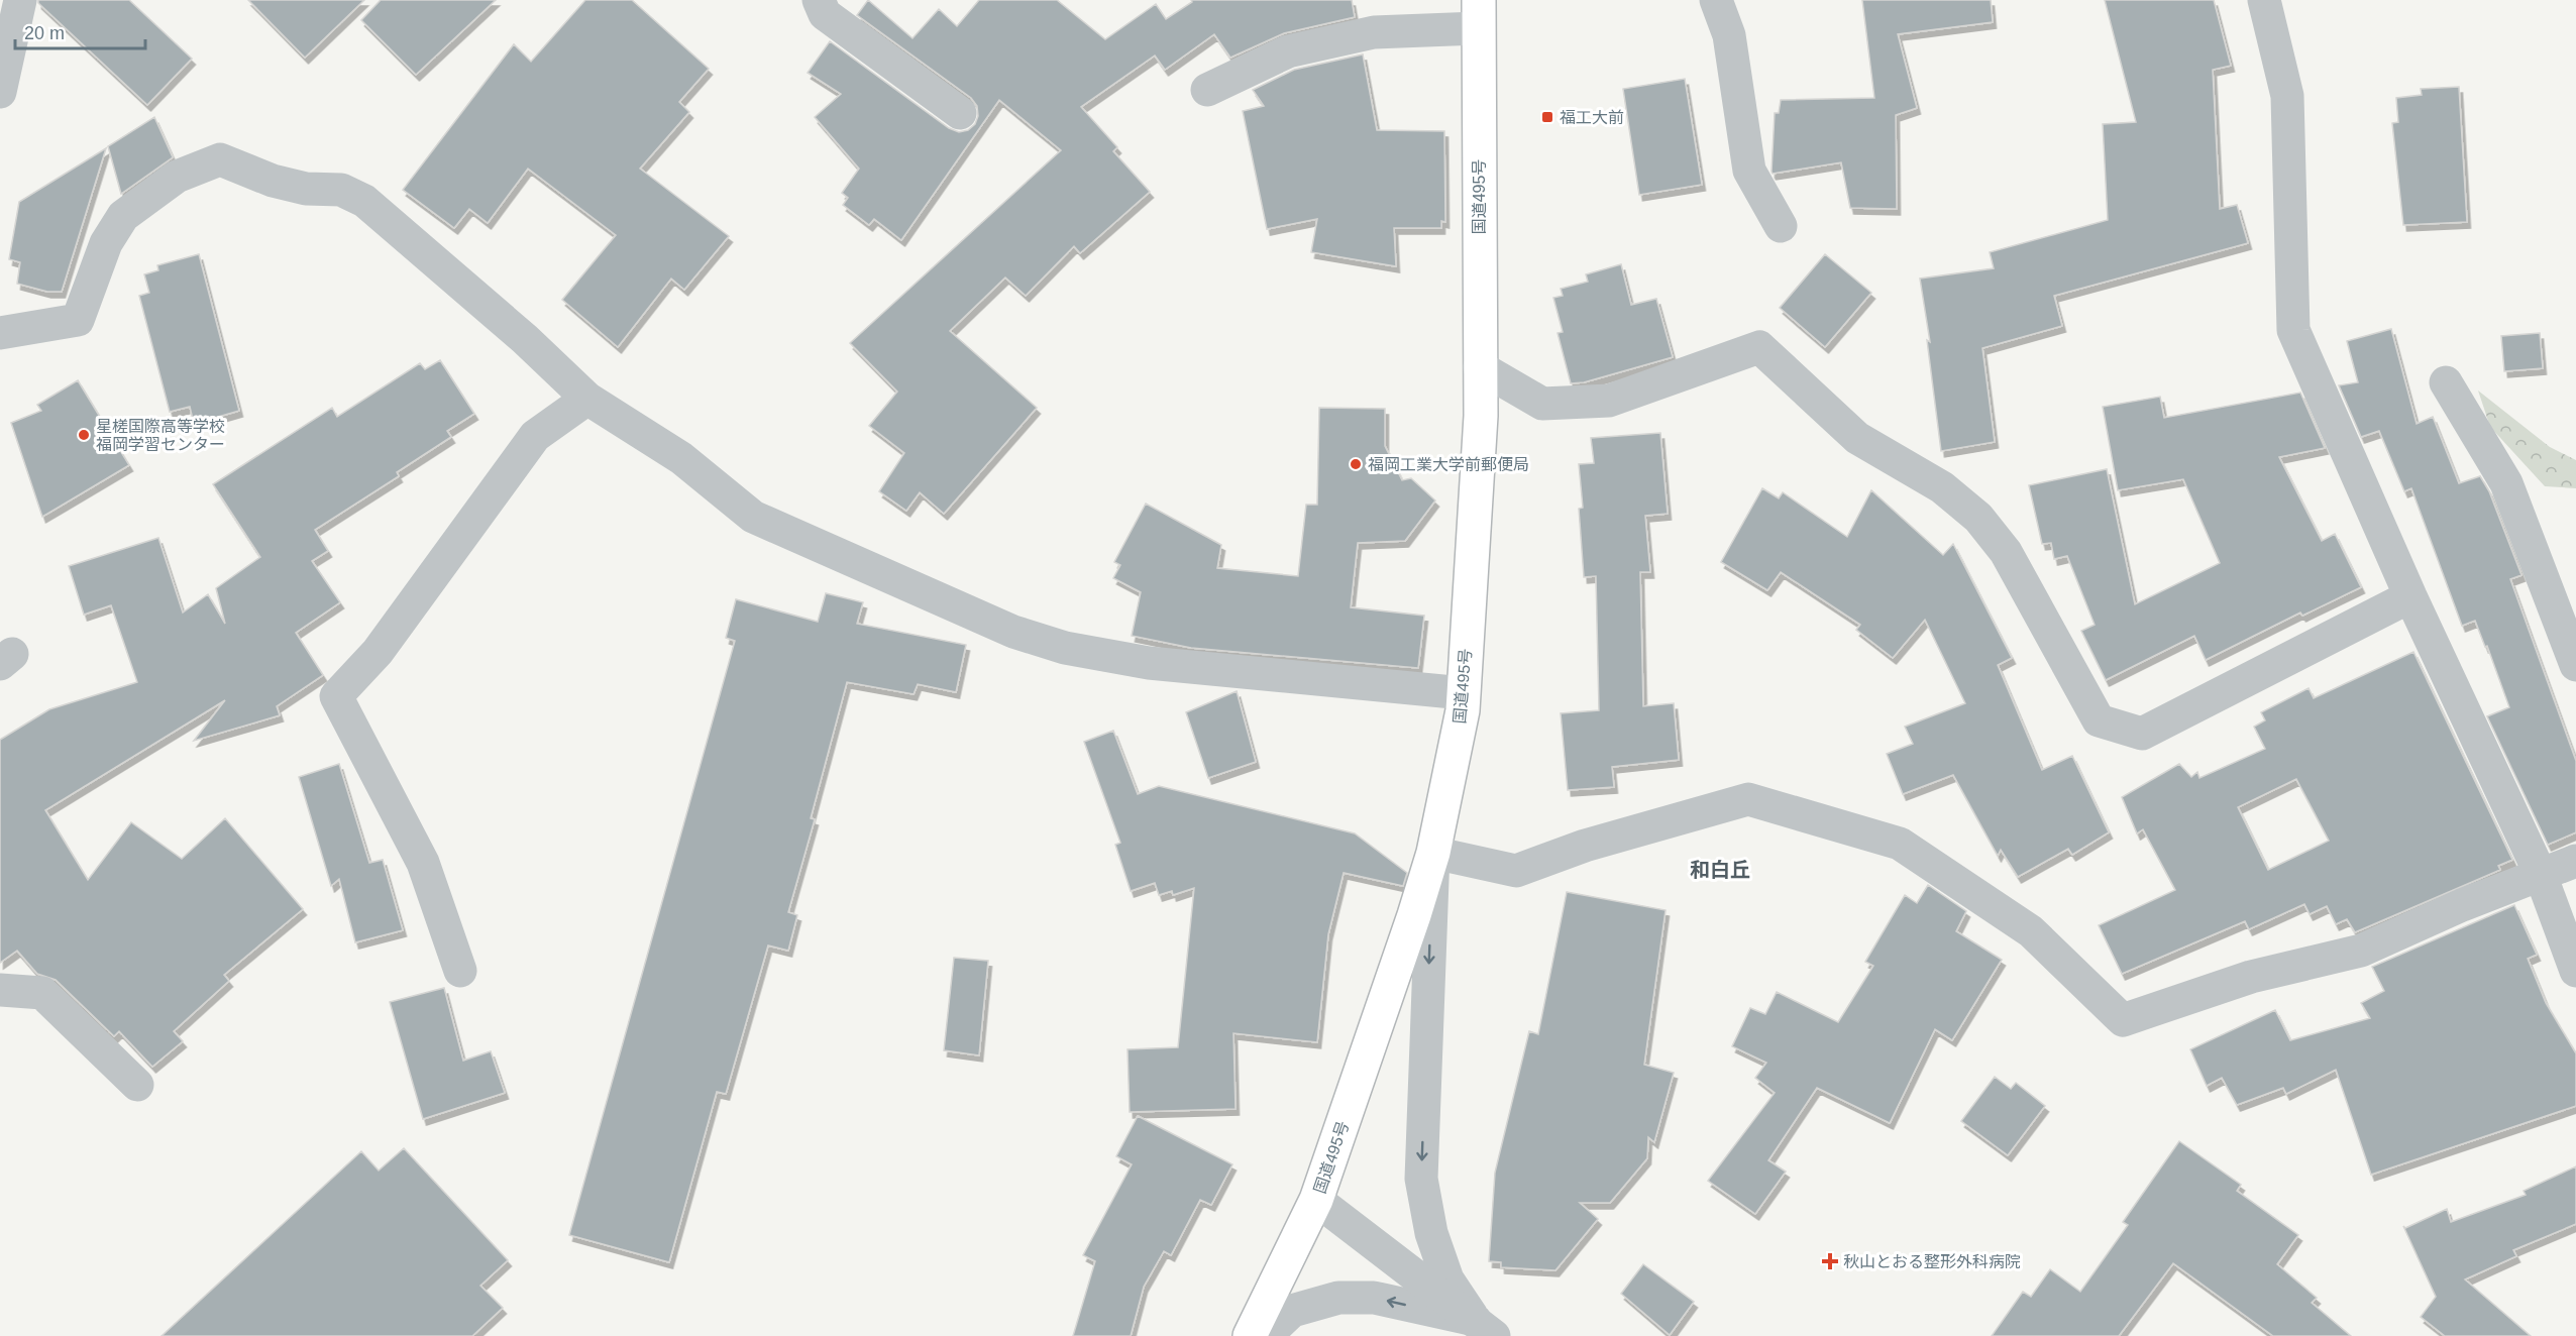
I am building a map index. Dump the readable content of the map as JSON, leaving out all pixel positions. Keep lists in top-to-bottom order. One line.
{"streets":{"highway":["国道495号"]},"districts":["和白丘"],"places":{"transit":["福工大前"],"other":["星槎国際高等学校 福岡学習センター","福岡工業大学前郵便局"],"health":["秋山とおる整形外科病院"]},"scale_bar":"20 m"}
